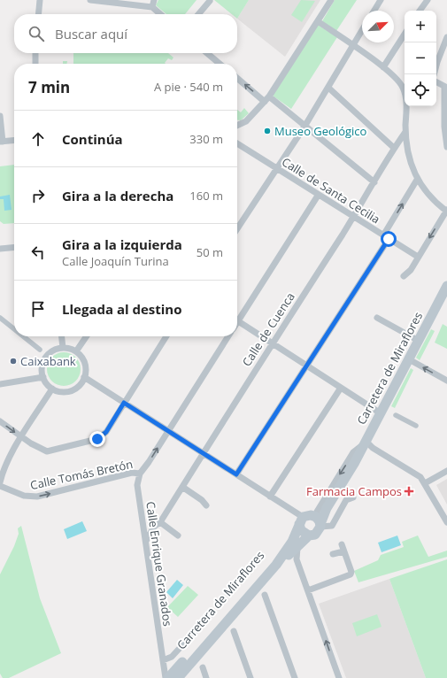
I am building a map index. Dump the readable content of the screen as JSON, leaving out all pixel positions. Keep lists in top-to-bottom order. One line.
{"streets":{"main road":["Carretera de Miraflores"],"street":["Calle de Santa Cecilia","Calle de Cuenca","Calle Tomás Bretón","Calle Enrique Granados"]},"crossings":[["Calle de Santa Cecilia","Calle de Cuenca"],["Calle Tomás Bretón","Calle Enrique Granados"]],"one_way":["Calle Tomás Bretón"],"places":{"other":["Museo Geológico","Caixabank"],"health":["Farmacia Campos"]},"north":"top right","page":{"map_buttons":["+","−"],"search":"Buscar aquí","heading":["7 min","A pie · 540 m"],"list":[["Continúa","330 m"],["Gira a la derecha","160 m"],["Gira a la izquierda","Calle Joaquín Turina","50 m"],"Llegada al destino"]}}
